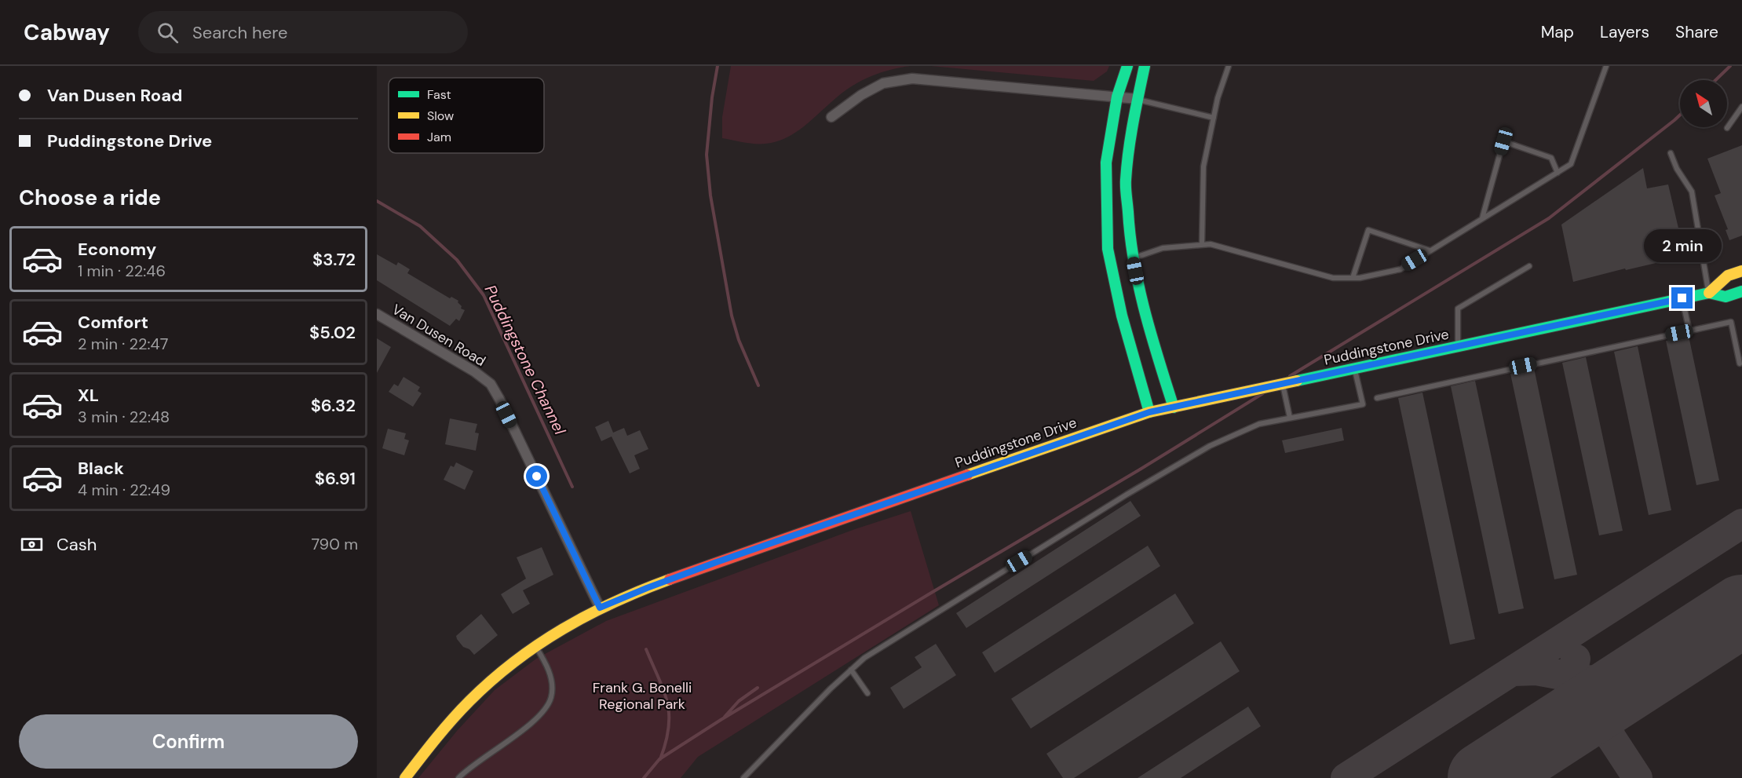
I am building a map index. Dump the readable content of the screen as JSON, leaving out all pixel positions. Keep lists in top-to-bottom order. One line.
{"streets":{"street":["Van Dusen Road","Puddingstone Drive"]},"crossings":[["Van Dusen Road","Puddingstone Drive"]],"water":["Puddingstone Channel"],"parks":["Frank G. Bonelli Regional Park"],"legend":["Fast","Slow","Jam"],"north":"top left","page":{"header":"Cabway","search":"Search here","nav":["Map","Layers","Share"],"banner":["Van Dusen Road","Puddingstone Drive"],"heading":"Choose a ride","list":[{"name":"Economy","note":"1 min · 22:46","value":"$3.72"},{"name":"Comfort","note":"2 min · 22:47","value":"$5.02"},{"name":"XL","note":"3 min · 22:48","value":"$6.32"},{"name":"Black","note":"4 min · 22:49","value":"$6.91"}],"bubble":"2 min","pay":["Cash","790 m"],"buttons":"Confirm"}}
